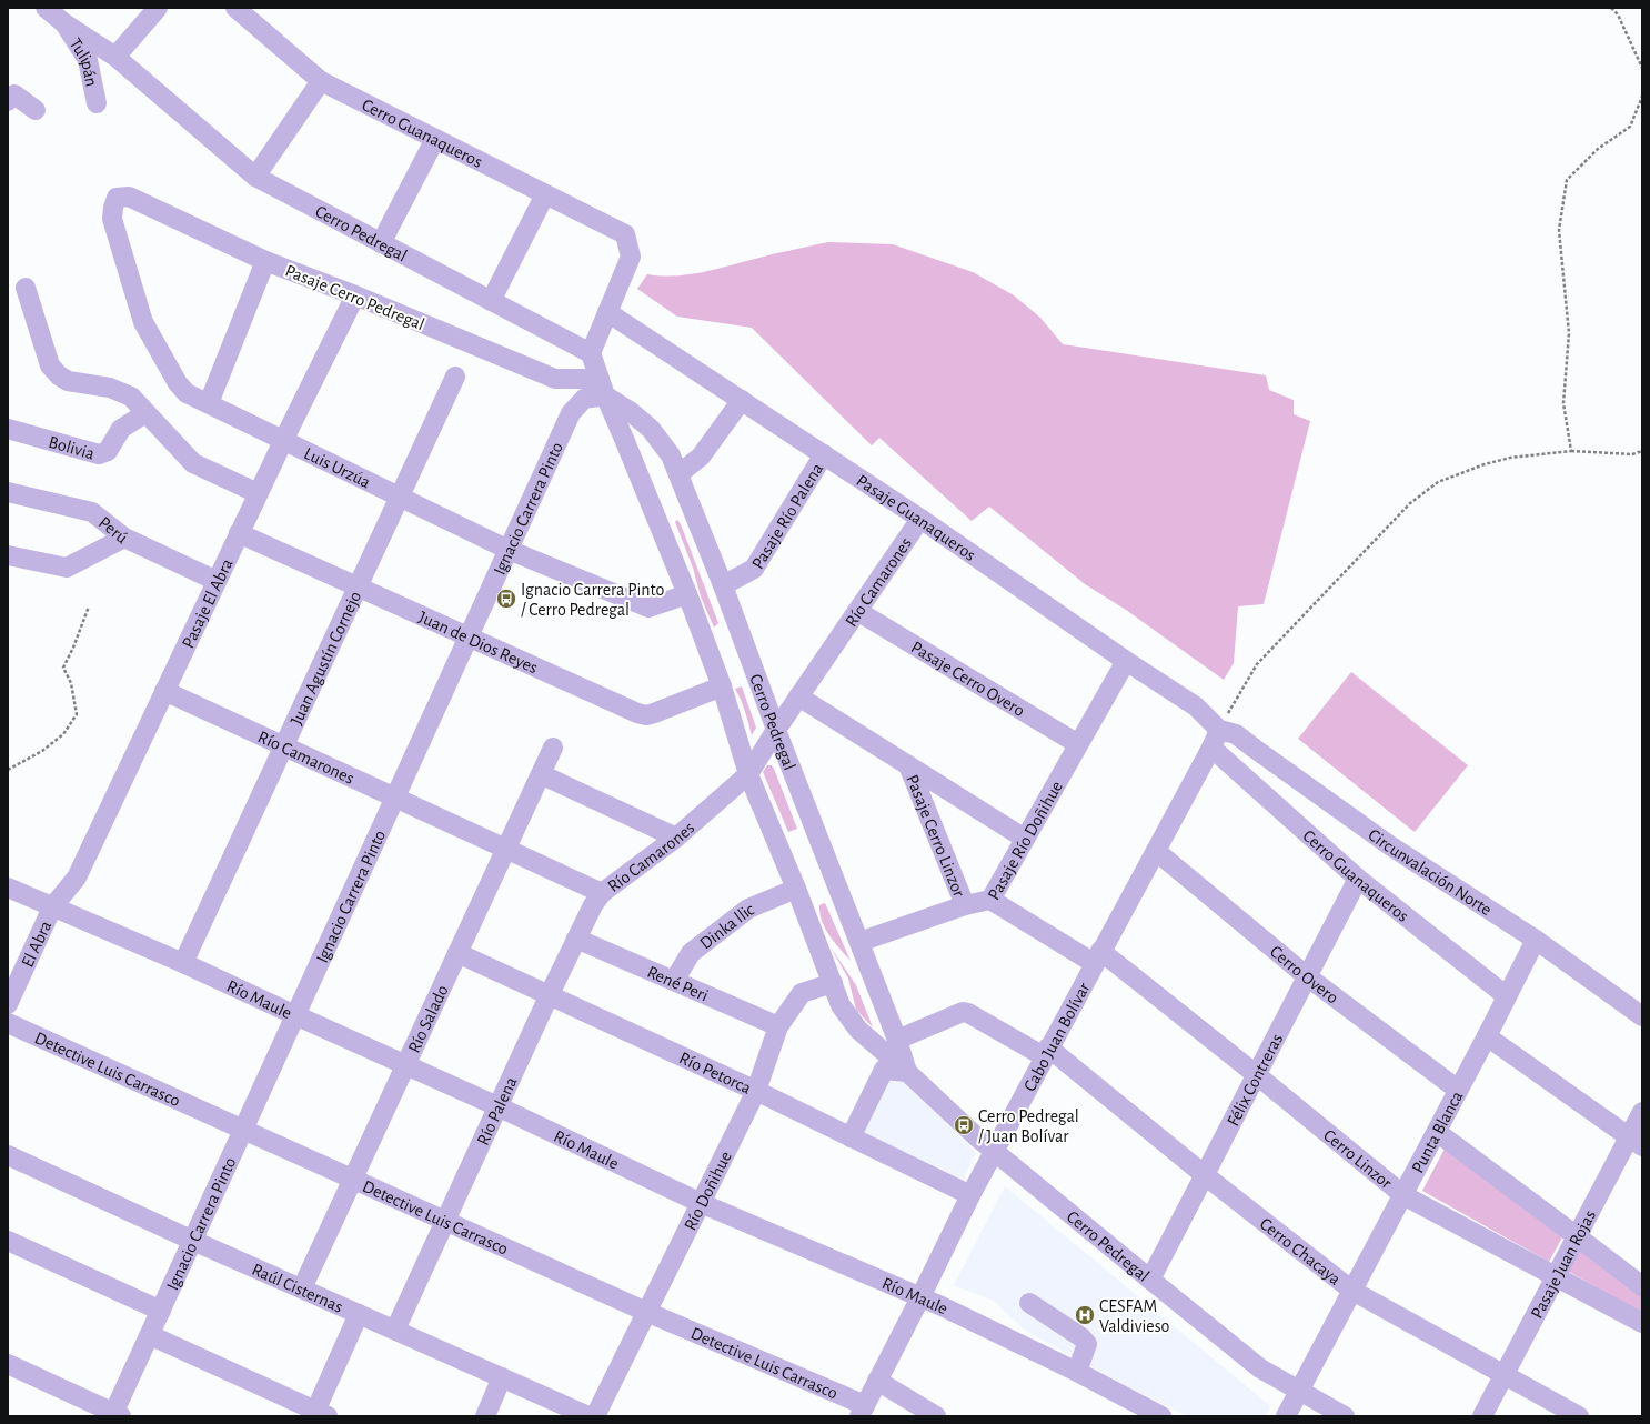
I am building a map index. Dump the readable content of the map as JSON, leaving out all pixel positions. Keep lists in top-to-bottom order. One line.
{"streets":{"street":["Tulipán","Cerro Guanaqueros","Cerro Pedregal","Pasaje Cerro Pedregal","Bolivia","Luis Urzúa","Ignacio Carrera Pinto","Pasaje Río Palena","Pasaje Guanaqueros","Perú","Río Camarones","Pasaje El Abra","Juan de Dios Reyes","Juan Agustín Cornejo","Pasaje Cerro Overo","Pasaje Cerro Linzor","Pasaje Río Doñihue","Circunvalación Norte","Dinka llic","El Abra","Cerro Overo","René Peri","Río Maule","Río Salado","Cabo Juan Bolívar","Detective Luis Carrasco","Río Petorca","Félix Contreras","Río Palena","Punta Blanca","Cerro Linzor","Río Doñihue","Cerro Chacaya","Pasaje Juan Rojas","Raúl Cisternas"]},"crossings":[["Tulipán","Cerro Pedregal"],["Cerro Guanaqueros","Pasaje Guanaqueros"],["Cerro Guanaqueros","Circunvalación Norte"],["Cerro Guanaqueros","Cabo Juan Bolívar"],["Cerro Guanaqueros","Félix Contreras"],["Cerro Guanaqueros","Punta Blanca"],["Cerro Pedregal","Pasaje Cerro Pedregal"],["Cerro Pedregal","Luis Urzúa"],["Cerro Pedregal","Ignacio Carrera Pinto"],["Cerro Pedregal","Pasaje Río Palena"],["Cerro Pedregal","Río Camarones"],["Cerro Pedregal","Juan de Dios Reyes"],["Cerro Pedregal","Pasaje Río Doñihue"],["Cerro Pedregal","Dinka llic"],["Cerro Pedregal","Cabo Juan Bolívar"],["Cerro Pedregal","Félix Contreras"],["Cerro Pedregal","Punta Blanca"],["Cerro Pedregal","Río Doñihue"],["Cerro Pedregal","Cerro Chacaya"],["Pasaje Cerro Pedregal","Luis Urzúa"],["Pasaje Cerro Pedregal","Ignacio Carrera Pinto"],["Pasaje Cerro Pedregal","Pasaje El Abra"],["Luis Urzúa","Ignacio Carrera Pinto"],["Luis Urzúa","Pasaje El Abra"],["Luis Urzúa","Juan Agustín Cornejo"],["Ignacio Carrera Pinto","Río Camarones"],["Ignacio Carrera Pinto","Juan de Dios Reyes"],["Ignacio Carrera Pinto","Río Maule"],["Ignacio Carrera Pinto","Detective Luis Carrasco"],["Ignacio Carrera Pinto","Raúl Cisternas"],["Pasaje Río Palena","Pasaje Guanaqueros"],["Pasaje Guanaqueros","Río Camarones"],["Pasaje Guanaqueros","Pasaje Río Doñihue"],["Pasaje Guanaqueros","Circunvalación Norte"],["Pasaje Guanaqueros","Cabo Juan Bolívar"],["Perú","Pasaje El Abra"],["Río Camarones","Pasaje El Abra"],["Río Camarones","Juan Agustín Cornejo"],["Río Camarones","Pasaje Cerro Overo"],["Río Camarones","Pasaje Cerro Linzor"],["Río Camarones","Río Salado"],["Río Camarones","Río Palena"],["Pasaje El Abra","Juan de Dios Reyes"],["Pasaje El Abra","El Abra"],["Pasaje El Abra","Río Maule"],["Juan de Dios Reyes","Juan Agustín Cornejo"],["Juan Agustín Cornejo","Río Maule"],["Pasaje Cerro Overo","Pasaje Río Doñihue"],["Pasaje Cerro Linzor","Pasaje Río Doñihue"],["Pasaje Cerro Linzor","Cabo Juan Bolívar"],["Pasaje Cerro Linzor","Cerro Linzor"],["Circunvalación Norte","Cabo Juan Bolívar"],["Circunvalación Norte","Punta Blanca"],["Dinka llic","René Peri"],["El Abra","Río Maule"],["Cerro Overo","Cabo Juan Bolívar"],["Cerro Overo","Félix Contreras"],["Cerro Overo","Punta Blanca"],["René Peri","Río Palena"],["René Peri","Río Doñihue"],["Río Maule","Río Salado"],["Río Maule","Cabo Juan Bolívar"],["Río Maule","Río Palena"],["Río Maule","Río Doñihue"],["Río Salado","Detective Luis Carrasco"],["Río Salado","Río Petorca"],["Río Salado","Raúl Cisternas"],["Cabo Juan Bolívar","Detective Luis Carrasco"],["Cabo Juan Bolívar","Río Petorca"],["Cabo Juan Bolívar","Cerro Linzor"],["Cabo Juan Bolívar","Cerro Chacaya"],["Detective Luis Carrasco","Río Palena"],["Detective Luis Carrasco","Río Doñihue"],["Río Petorca","Río Palena"],["Río Petorca","Río Doñihue"],["Félix Contreras","Cerro Linzor"],["Félix Contreras","Cerro Chacaya"],["Río Palena","Raúl Cisternas"],["Punta Blanca","Cerro Linzor"],["Punta Blanca","Cerro Chacaya"],["Cerro Linzor","Pasaje Juan Rojas"],["Cerro Chacaya","Pasaje Juan Rojas"]],"places":{"bus stop":["Ignacio Carrera Pinto / Cerro Pedregal","Cerro Pedregal / Juan Bolívar"],"hospital":["CESFAM Valdivieso"]}}
